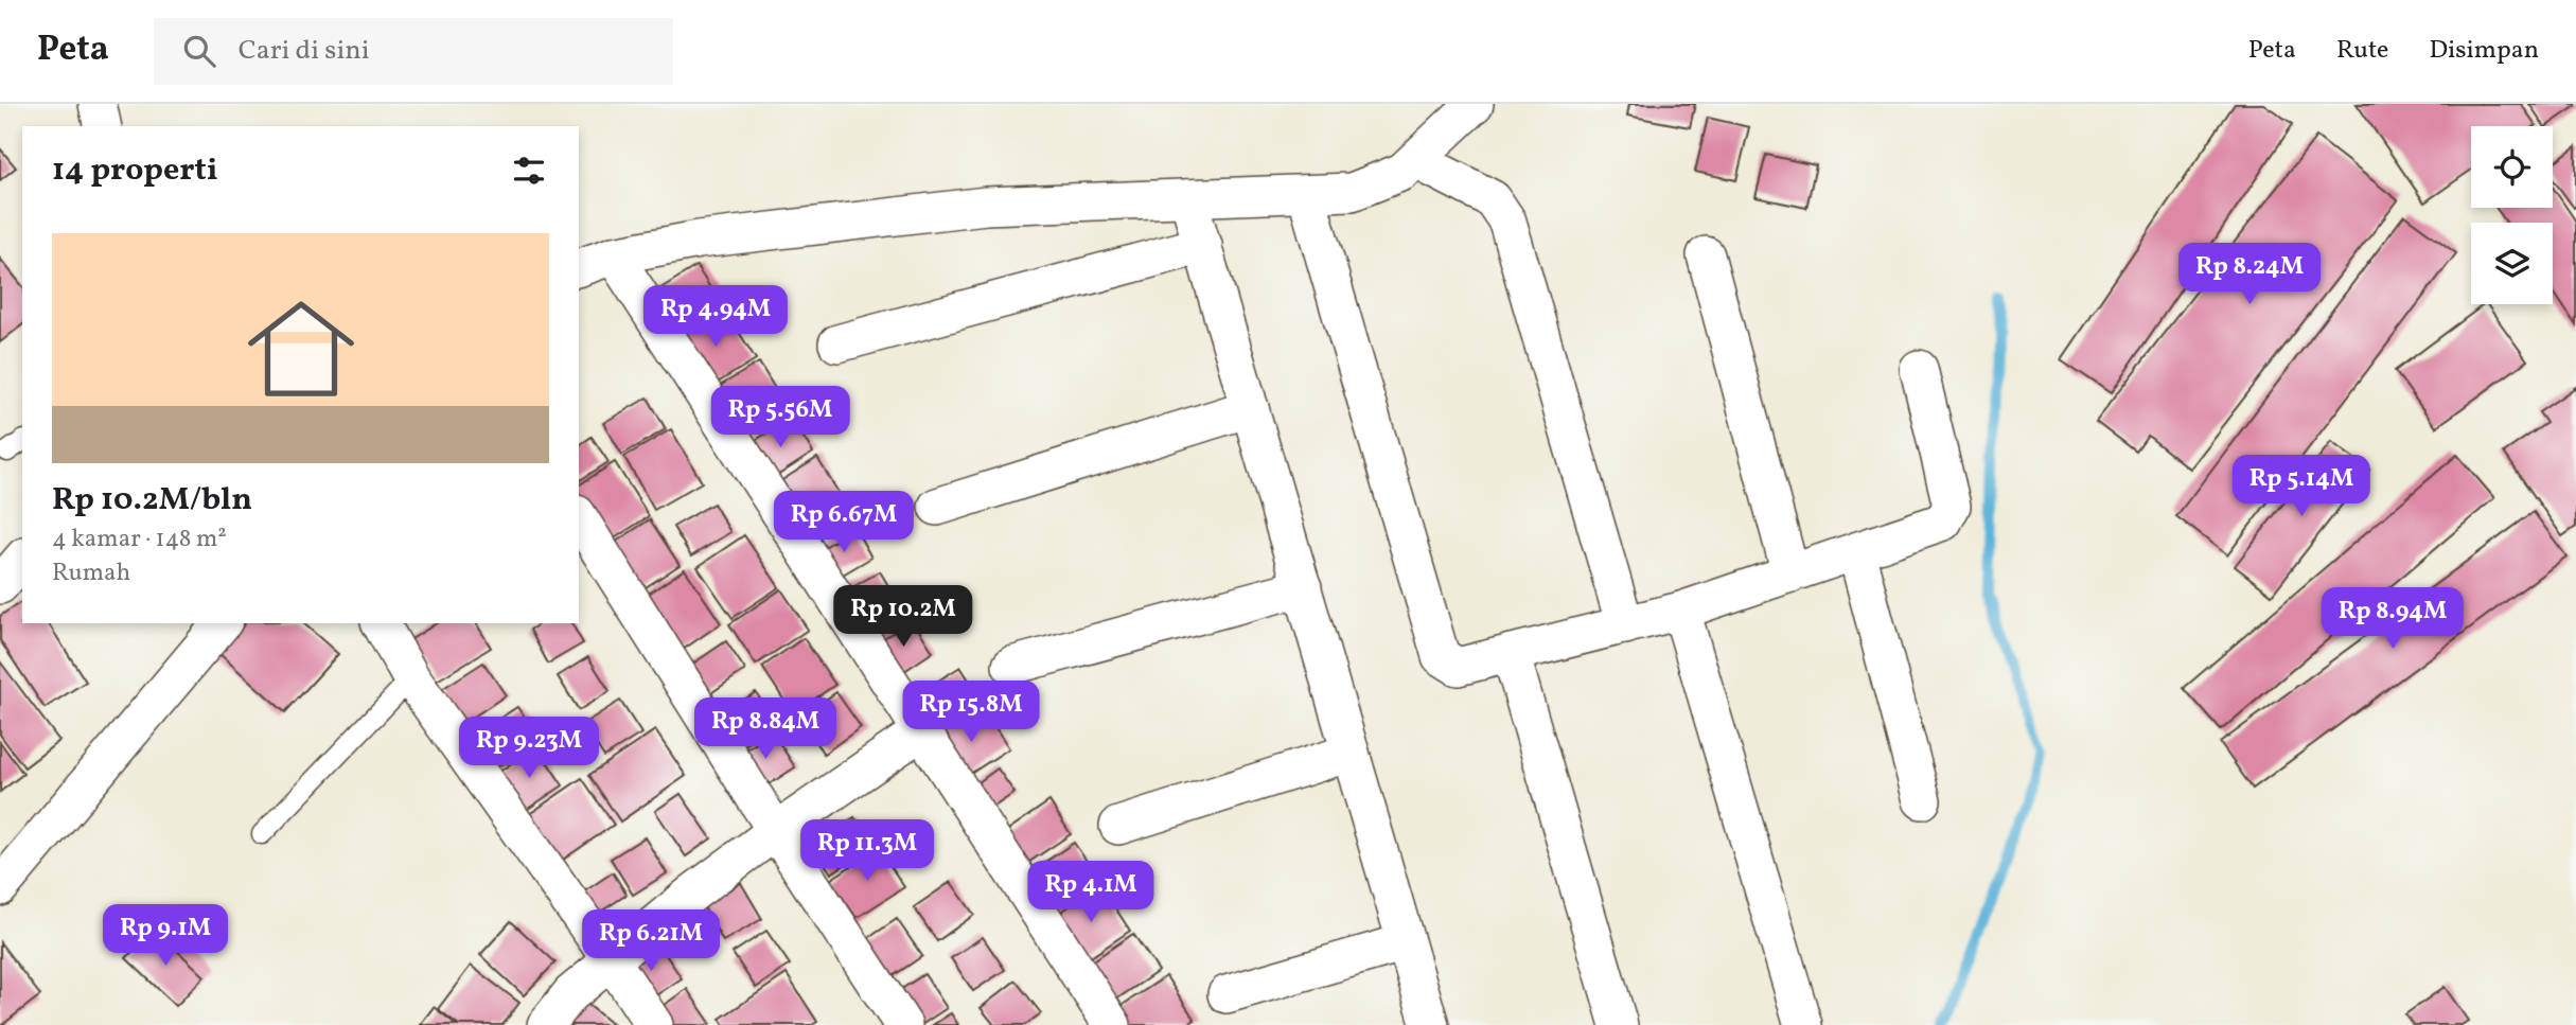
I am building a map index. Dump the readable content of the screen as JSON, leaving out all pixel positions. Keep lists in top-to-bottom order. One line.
{"page":{"header":"Peta","search":"Cari di sini","nav":["Peta","Rute","Disimpan"],"heading":"14 properti","list":[{"name":"Rp 10.2M/bln","note":"4 kamar · 148 m² · Rumah"}],"price":["Rp 8.24M","Rp 4.94M","Rp 5.56M","Rp 5.14M","Rp 6.67M","Rp 10.2M","Rp 8.94M","Rp 15.8M","Rp 8.84M","Rp 9.23M","Rp 11.3M","Rp 4.1M","Rp 9.1M","Rp 6.21M"]}}
